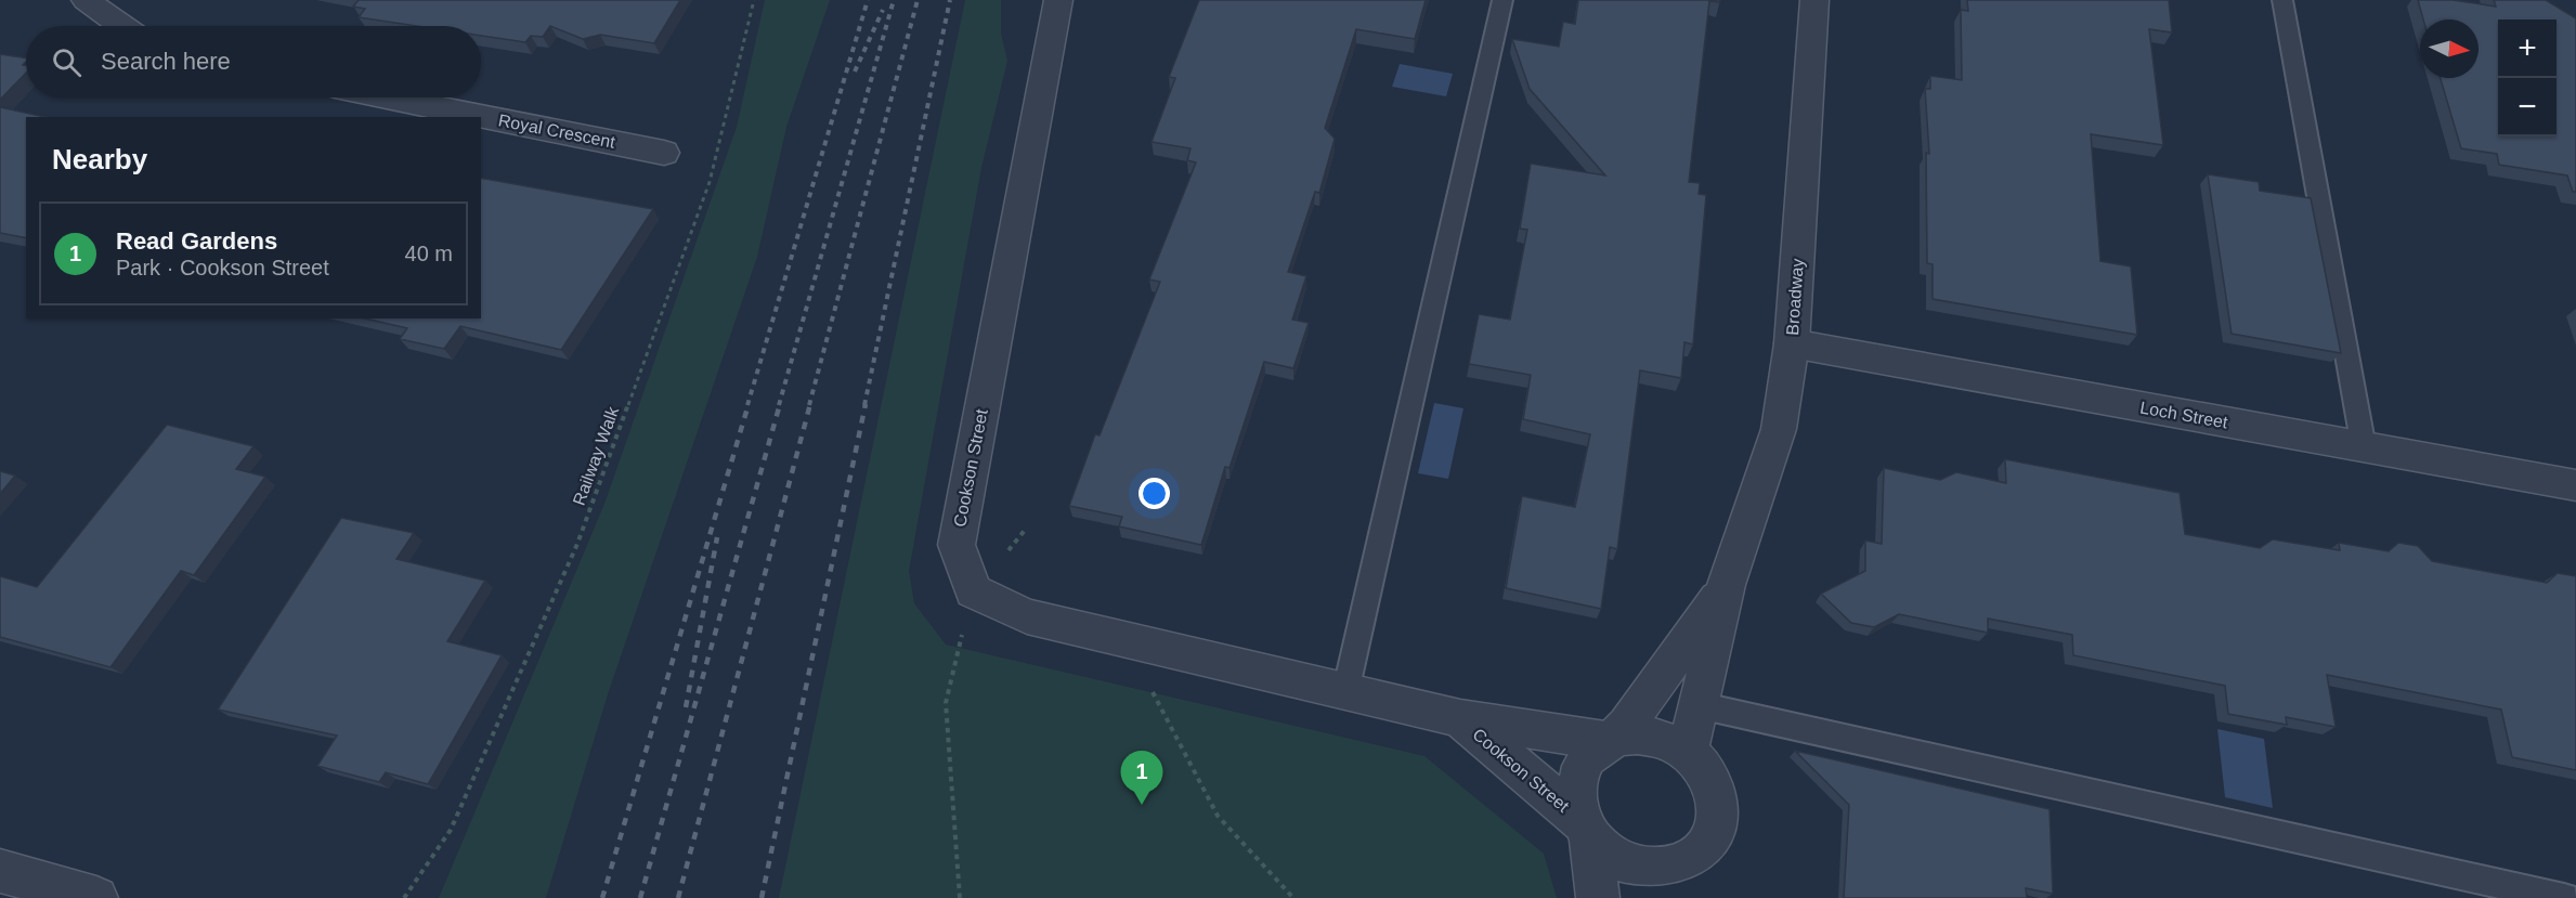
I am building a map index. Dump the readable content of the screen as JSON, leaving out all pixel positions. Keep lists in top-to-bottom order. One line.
{"streets":{"street":["Royal Crescent","Broadway","Loch Street","Cookson Street"],"path":["Railway Walk"]},"crossings":[["Broadway","Loch Street"],["Broadway","Cookson Street"]],"north":"right","page":{"map_buttons":["+","−"],"search":"Search here","heading":"Nearby","list":[{"mark":"1","name":"Read Gardens","note":"Park · Cookson Street","value":"40 m"}],"pins":"1"}}
